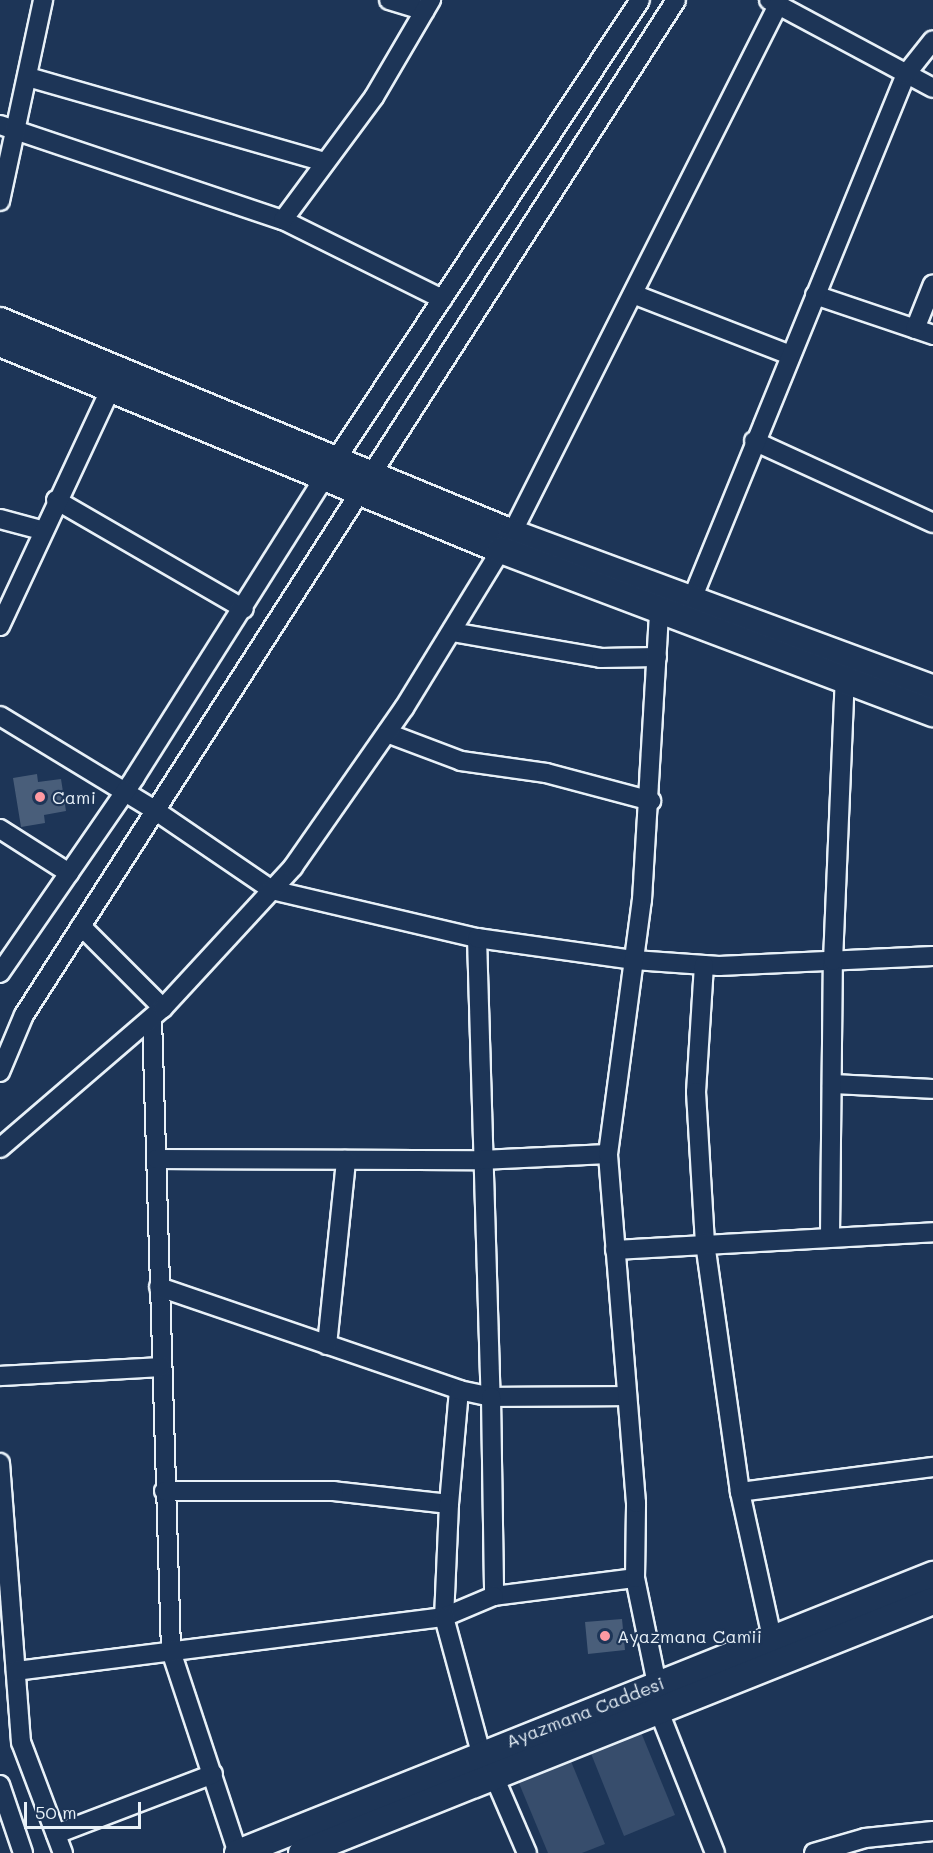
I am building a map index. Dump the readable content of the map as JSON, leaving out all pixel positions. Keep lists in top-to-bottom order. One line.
{"streets":{"main road":["Ayazmana Caddesi"]},"places":["Cami","Ayazmana Camii"],"scale_bar":"50 m"}
